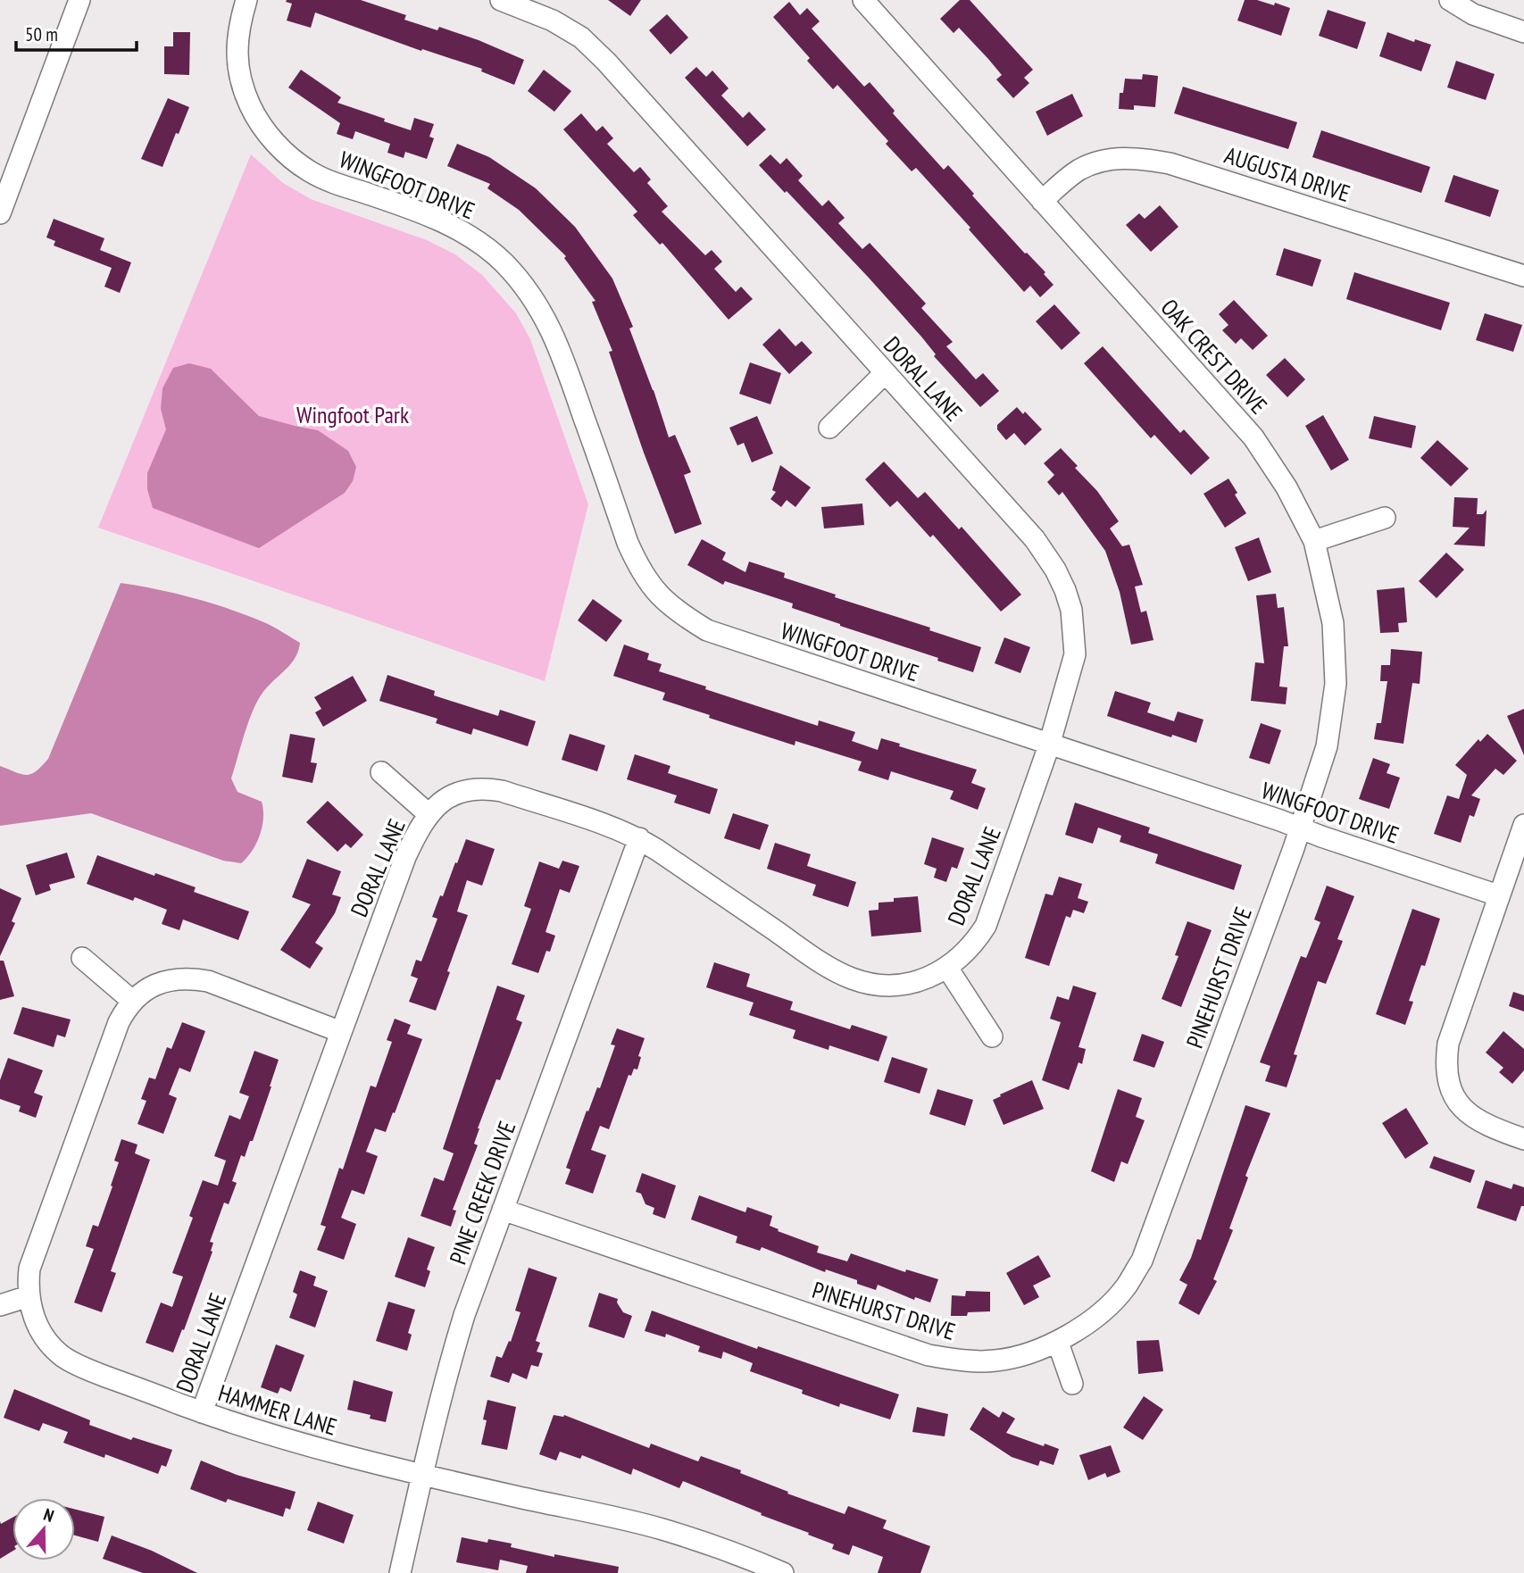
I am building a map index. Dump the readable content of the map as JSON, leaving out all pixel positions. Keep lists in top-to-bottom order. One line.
{"streets":{"street":["AUGUSTA DRIVE","WINGFOOT DRIVE","OAK CREST DRIVE","DORAL LANE","PINEHURST DRIVE","PINE CREEK DRIVE","HAMMER LANE"]},"crossings":[["AUGUSTA DRIVE","OAK CREST DRIVE"],["WINGFOOT DRIVE","OAK CREST DRIVE"],["WINGFOOT DRIVE","DORAL LANE"],["WINGFOOT DRIVE","PINEHURST DRIVE"],["OAK CREST DRIVE","PINEHURST DRIVE"],["DORAL LANE","PINE CREEK DRIVE"],["DORAL LANE","HAMMER LANE"],["PINEHURST DRIVE","PINE CREEK DRIVE"],["PINE CREEK DRIVE","HAMMER LANE"]],"parks":["Wingfoot Park"],"scale_bar":"50 m","north":"top"}
